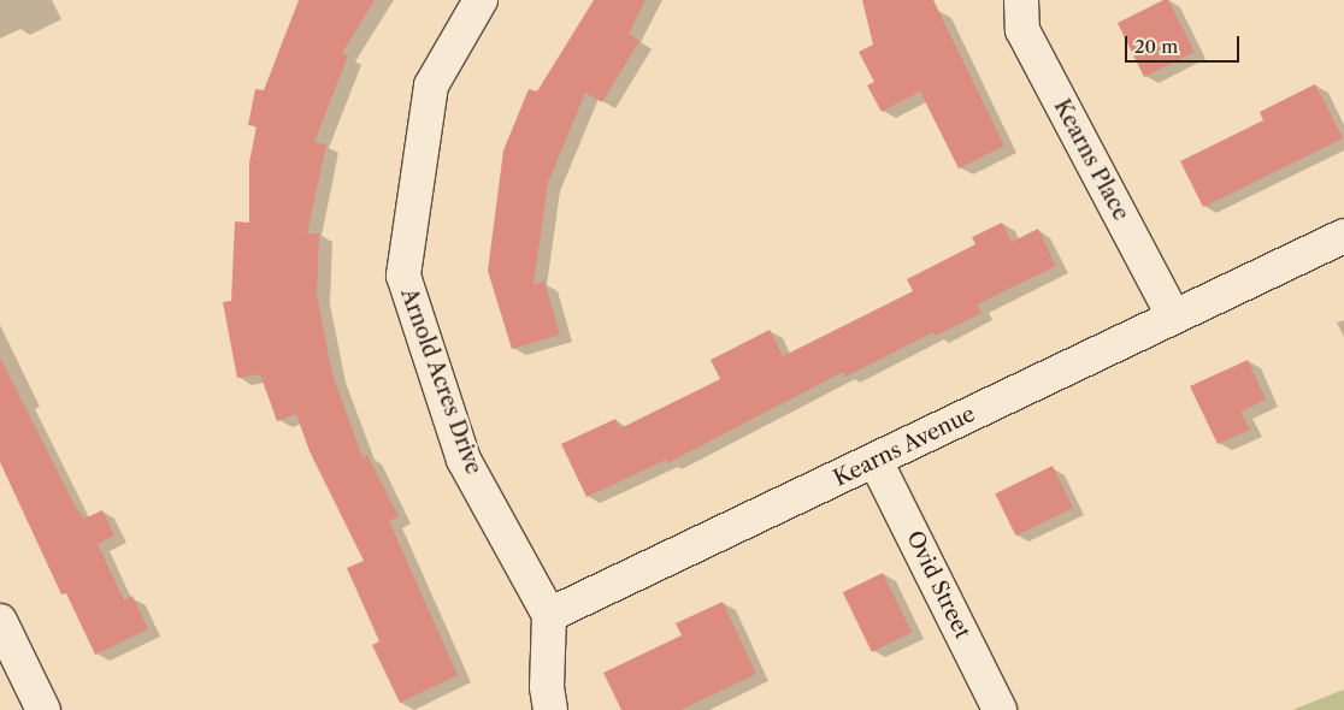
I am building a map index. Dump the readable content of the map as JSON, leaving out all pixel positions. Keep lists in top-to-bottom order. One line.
{"streets":{"street":["Kearns Place","Arnold Acres Drive","Kearns Avenue","Ovid Street"]},"crossings":[["Kearns Place","Kearns Avenue"],["Arnold Acres Drive","Kearns Avenue"],["Kearns Avenue","Ovid Street"]],"scale_bar":"20 m"}
